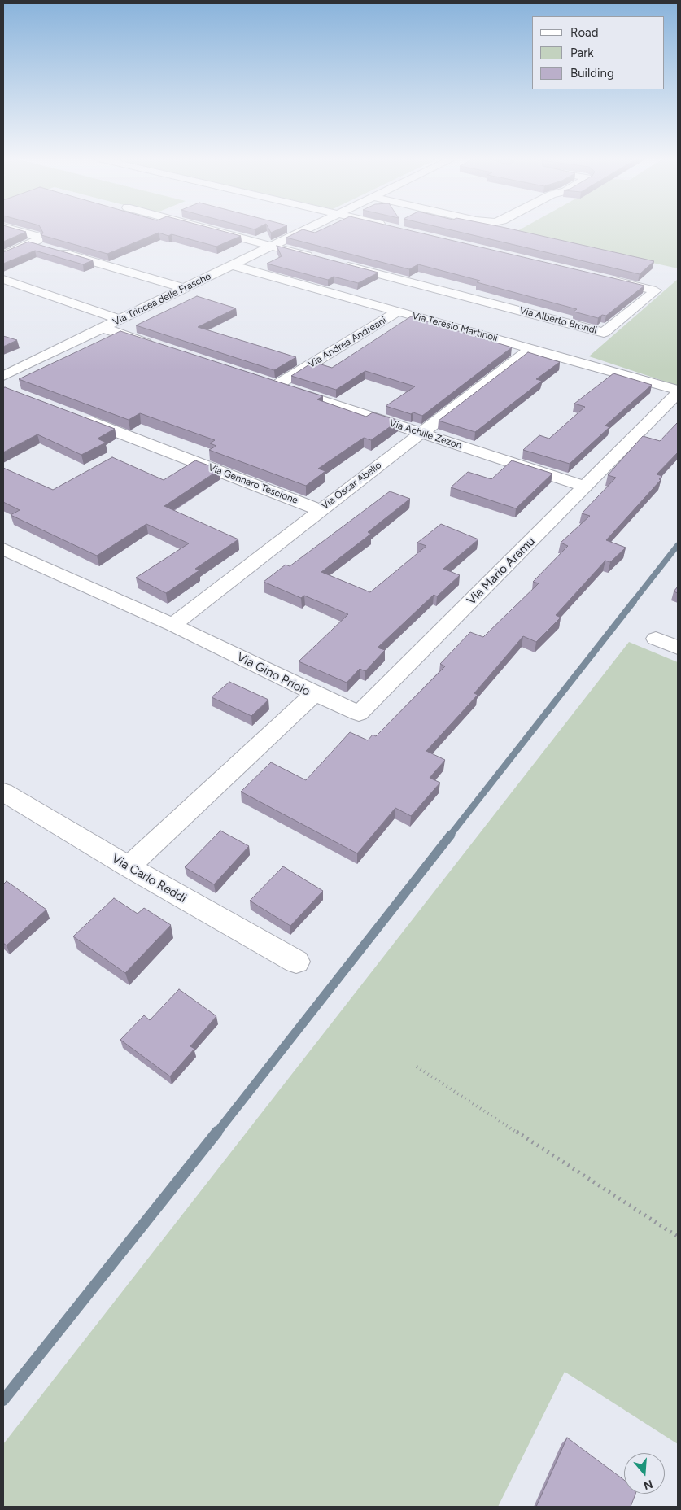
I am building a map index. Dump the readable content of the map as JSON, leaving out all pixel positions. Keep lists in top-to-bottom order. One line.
{"streets":{"street":["Via Trincea delle Frasche","Via Alberto Brondi","Via Teresio Martinoli","Via Andrea Andreani","Via Achille Zezon","Via Gennaro Tescione","Via Oscar Abello","Via Mario Aramu","Via Gino Priolo","Via Carlo Reddi"]},"crossings":[["Via Trincea delle Frasche","Via Teresio Martinoli"],["Via Teresio Martinoli","Via Andrea Andreani"],["Via Teresio Martinoli","Via Oscar Abello"],["Via Andrea Andreani","Via Achille Zezon"],["Via Achille Zezon","Via Oscar Abello"],["Via Achille Zezon","Via Mario Aramu"],["Via Gennaro Tescione","Via Oscar Abello"],["Via Oscar Abello","Via Gino Priolo"],["Via Mario Aramu","Via Gino Priolo"],["Via Gino Priolo","Via Carlo Reddi"]],"legend":["Road","Park","Building"],"north":"bottom"}
